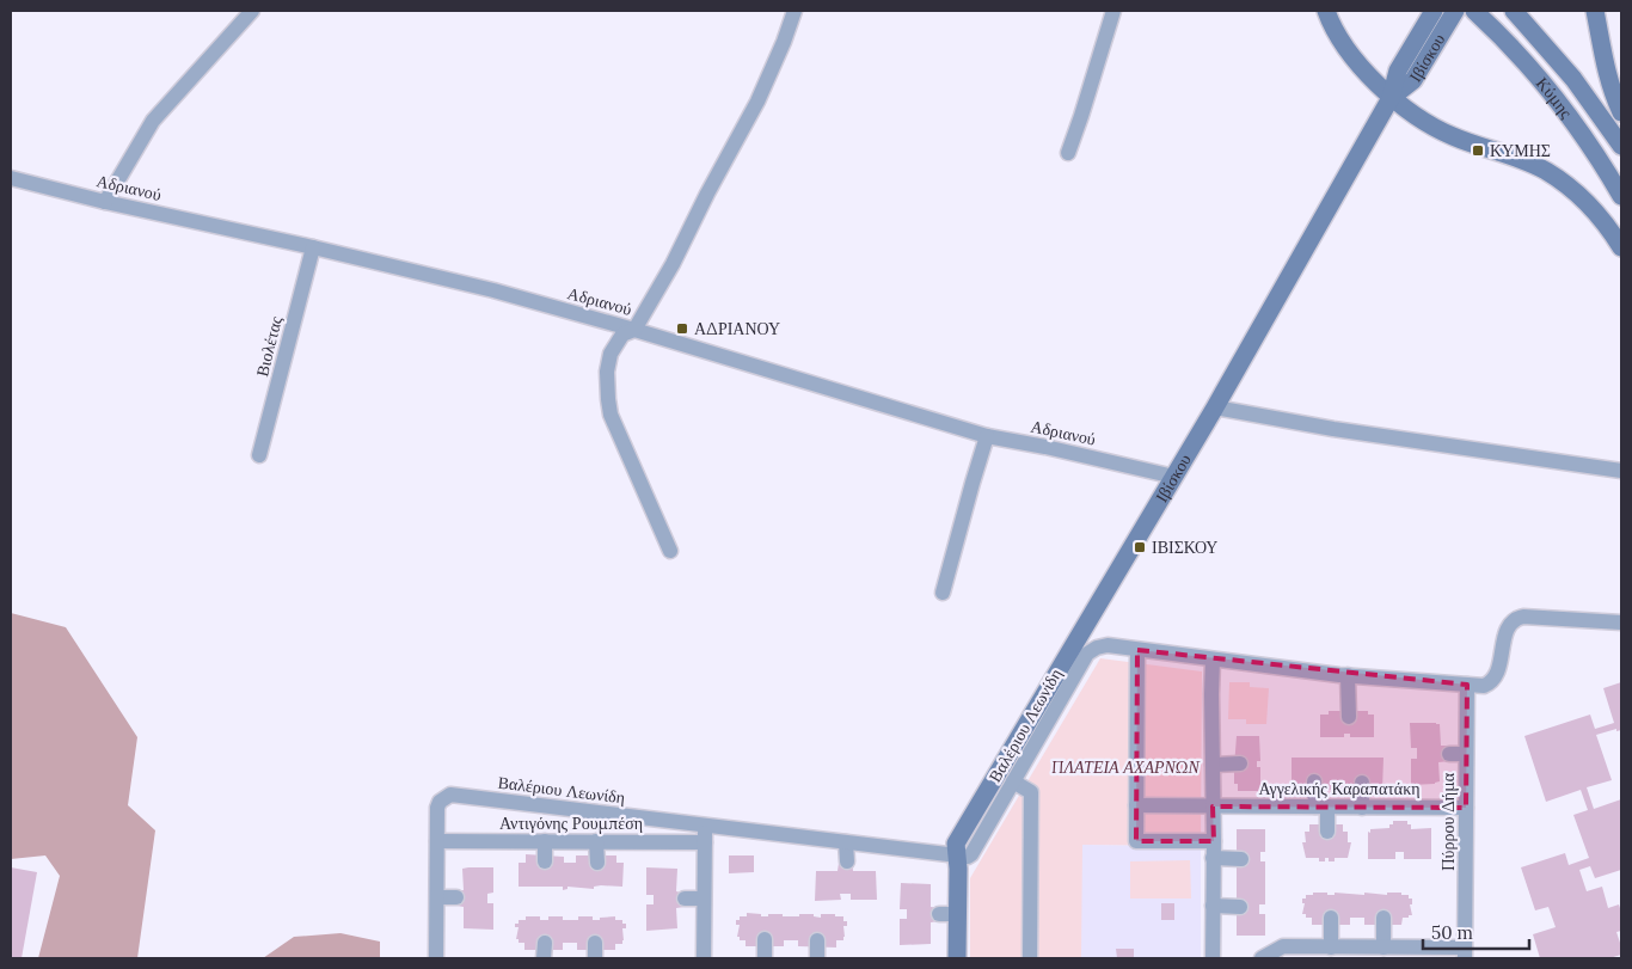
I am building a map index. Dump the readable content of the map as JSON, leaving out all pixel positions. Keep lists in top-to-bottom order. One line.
{"streets":{"street":["Ιβίσκου","Κύμης","Αδριανού","Βιολέτας","Βαλέριου Λεωνίδη","Αγγελικής Καραπατάκη","Πύρρου Δήμα","Αντιγόνης Ρουμπέση"]},"crossings":[["Ιβίσκου","Αδριανού"],["Ιβίσκου","Βαλέριου Λεωνίδη"],["Αδριανού","Βιολέτας"],["Βαλέριου Λεωνίδη","Πύρρου Δήμα"],["Βαλέριου Λεωνίδη","Αντιγόνης Ρουμπέση"],["Αγγελικής Καραπατάκη","Πύρρου Δήμα"]],"parks":["ΠΛΑΤΕΙΑ ΑΧΑΡΝΩΝ"],"places":{"transit":["ΚΥΜΗΣ","ΑΔΡΙΑΝΟΥ","ΙΒΙΣΚΟΥ"]},"scale_bar":"50 m"}
